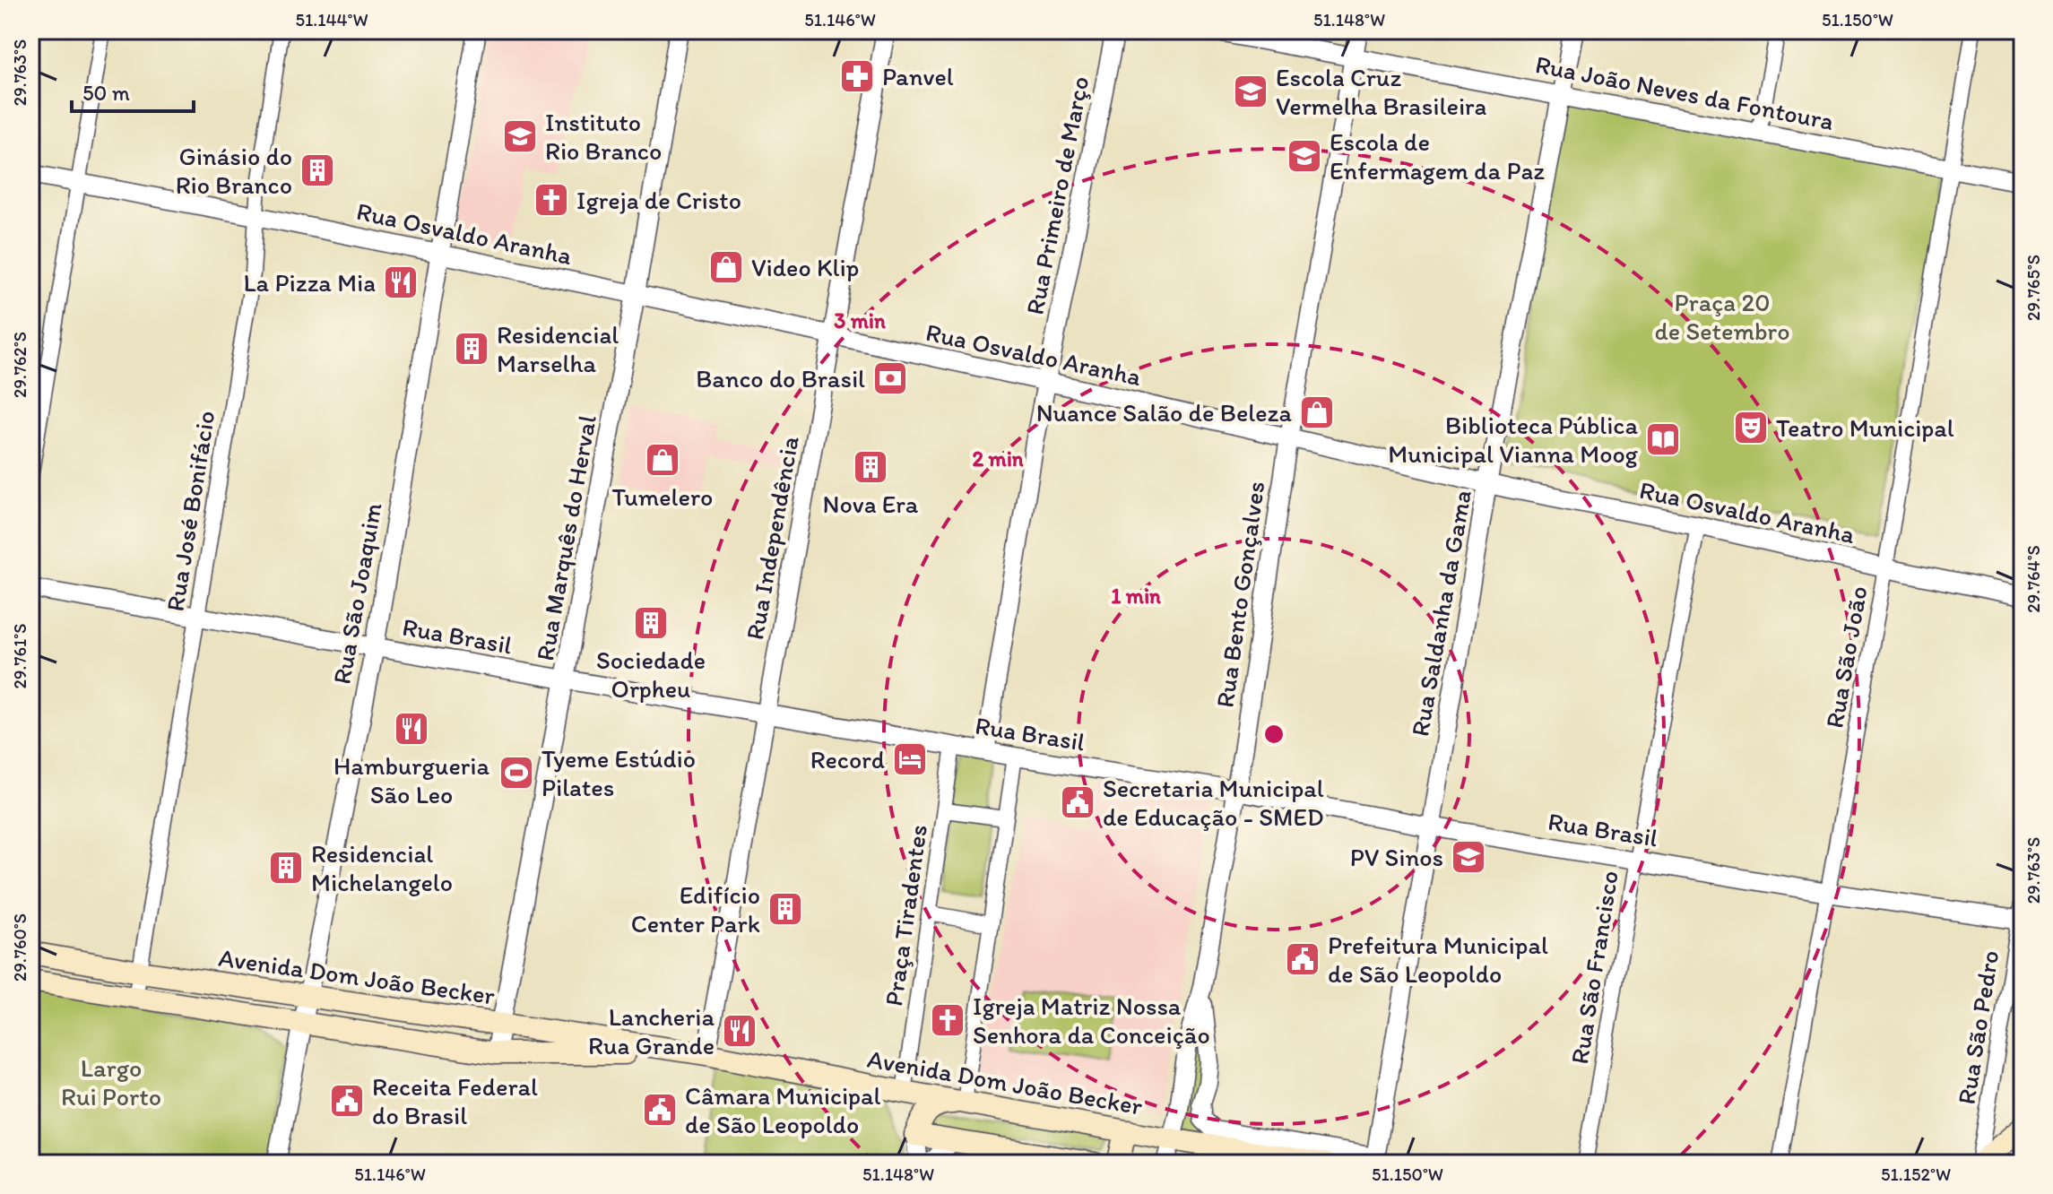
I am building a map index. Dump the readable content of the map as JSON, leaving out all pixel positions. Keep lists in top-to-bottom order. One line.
{"streets":{"main road":["Avenida Dom João Becker"],"street":["Rua João Neves da Fontoura","Rua Primeiro de Março","Rua Osvaldo Aranha","Rua José Bonifácio","Rua Marquês do Herval","Rua Independência","Rua São Joaquim","Rua Bento Gonçalves","Rua Saldanha da Gama","Rua Brasil","Rua São João","Praça Tiradentes","Rua São Francisco","Rua São Pedro"]},"crossings":[["Rua João Neves da Fontoura","Rua Bento Gonçalves"],["Rua João Neves da Fontoura","Rua Saldanha da Gama"],["Rua João Neves da Fontoura","Rua São João"],["Rua Primeiro de Março","Rua Osvaldo Aranha"],["Rua Primeiro de Março","Rua Brasil"],["Rua Osvaldo Aranha","Rua José Bonifácio"],["Rua Osvaldo Aranha","Rua Marquês do Herval"],["Rua Osvaldo Aranha","Rua Independência"],["Rua Osvaldo Aranha","Rua São Joaquim"],["Rua Osvaldo Aranha","Rua Bento Gonçalves"],["Rua Osvaldo Aranha","Rua Saldanha da Gama"],["Rua Osvaldo Aranha","Rua São João"],["Rua Osvaldo Aranha","Rua São Francisco"],["Rua José Bonifácio","Rua Brasil"],["Rua José Bonifácio","Avenida Dom João Becker"],["Rua Marquês do Herval","Rua Brasil"],["Rua Marquês do Herval","Avenida Dom João Becker"],["Rua Independência","Rua Brasil"],["Rua Independência","Avenida Dom João Becker"],["Rua São Joaquim","Rua Brasil"],["Rua São Joaquim","Avenida Dom João Becker"],["Rua Bento Gonçalves","Rua Brasil"],["Rua Bento Gonçalves","Avenida Dom João Becker"],["Rua Saldanha da Gama","Rua Brasil"],["Rua Brasil","Rua São João"],["Rua Brasil","Praça Tiradentes"],["Rua Brasil","Rua São Francisco"],["Rua Brasil","Rua São Pedro"],["Praça Tiradentes","Avenida Dom João Becker"]],"parks":["Praça 20 de Setembro","Largo Rui Porto"],"places":{"pharmacy":["Panvel"],"school or university":["Escola Cruz Vermelha Brasileira","Instituto Rio Branco","Escola de Enfermagem da Paz","PV Sinos"],"building":["Ginásio do Rio Branco","Residencial Marselha","Nova Era","Sociedade Orpheu","Residencial Michelangelo","Edifício Center Park"],"church":["Igreja de Cristo","Igreja Matriz Nossa Senhora da Conceição"],"shop":["Video Klip","Nuance Salão de Beleza","Tumelero"],"restaurant":["La Pizza Mia","Hamburgueria São Leo","Lancheria Rua Grande"],"bank":["Banco do Brasil"],"theatre":["Teatro Municipal"],"library":["Biblioteca Pública Municipal Vianna Moog"],"hotel":["Record"],"sports":["Tyeme Estúdio Pilates"],"public building":["Secretaria Municipal de Educação - SMED","Prefeitura Municipal de São Leopoldo","Receita Federal do Brasil","Câmara Municipal de São Leopoldo"]},"scale_bar":"50 m","coordinates":["51.144°W","51.146°W","51.148°W","51.150°W","29.763°S","29.765°S","29.762°S","29.764°S","29.761°S","29.760°S","51.152°W"],"rings":["3 min","2 min","1 min"]}
